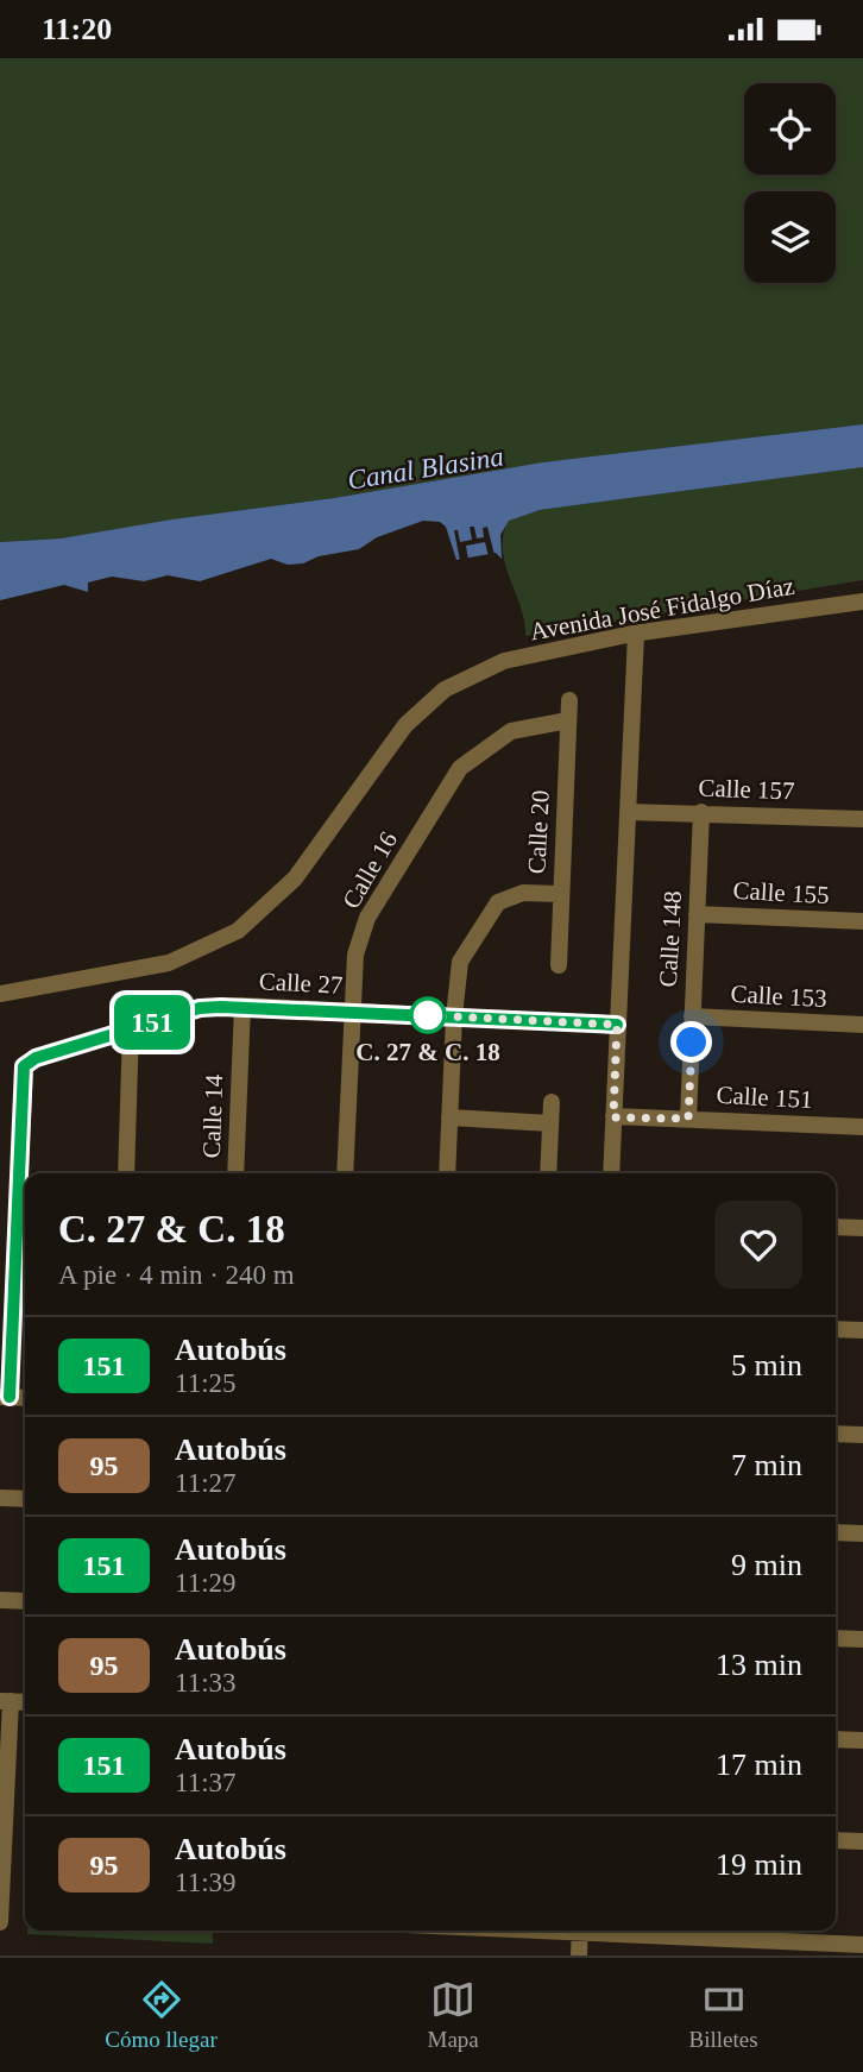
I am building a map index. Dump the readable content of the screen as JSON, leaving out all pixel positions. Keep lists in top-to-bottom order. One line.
{"streets":{"street":["Avenida José Fidalgo Díaz","Calle 157","Calle 20","Calle 16","Calle 155","Calle 148","Calle 27","Calle 153","Calle 151","Calle 14"]},"crossings":[["Calle 157","Calle 148"],["Calle 20","Calle 16"],["Calle 16","Calle 27"],["Calle 155","Calle 148"],["Calle 148","Calle 153"],["Calle 148","Calle 151"],["Calle 27","Calle 14"]],"water":["Canal Blasina"],"places":["C. 27 & C. 18"],"lines":["bus line 151"],"page":{"status":"11:20","on_map":"151","heading":["C. 27 & C. 18","A pie · 4 min · 240 m"],"list":[{"mark":"151","name":"Autobús","note":"11:25","value":"5 min"},{"mark":"95","name":"Autobús","note":"11:27","value":"7 min"},{"mark":"151","name":"Autobús","note":"11:29","value":"9 min"},{"mark":"95","name":"Autobús","note":"11:33","value":"13 min"},{"mark":"151","name":"Autobús","note":"11:37","value":"17 min"},{"mark":"95","name":"Autobús","note":"11:39","value":"19 min"}],"tabs":["Cómo llegar","Mapa","Billetes"]}}
